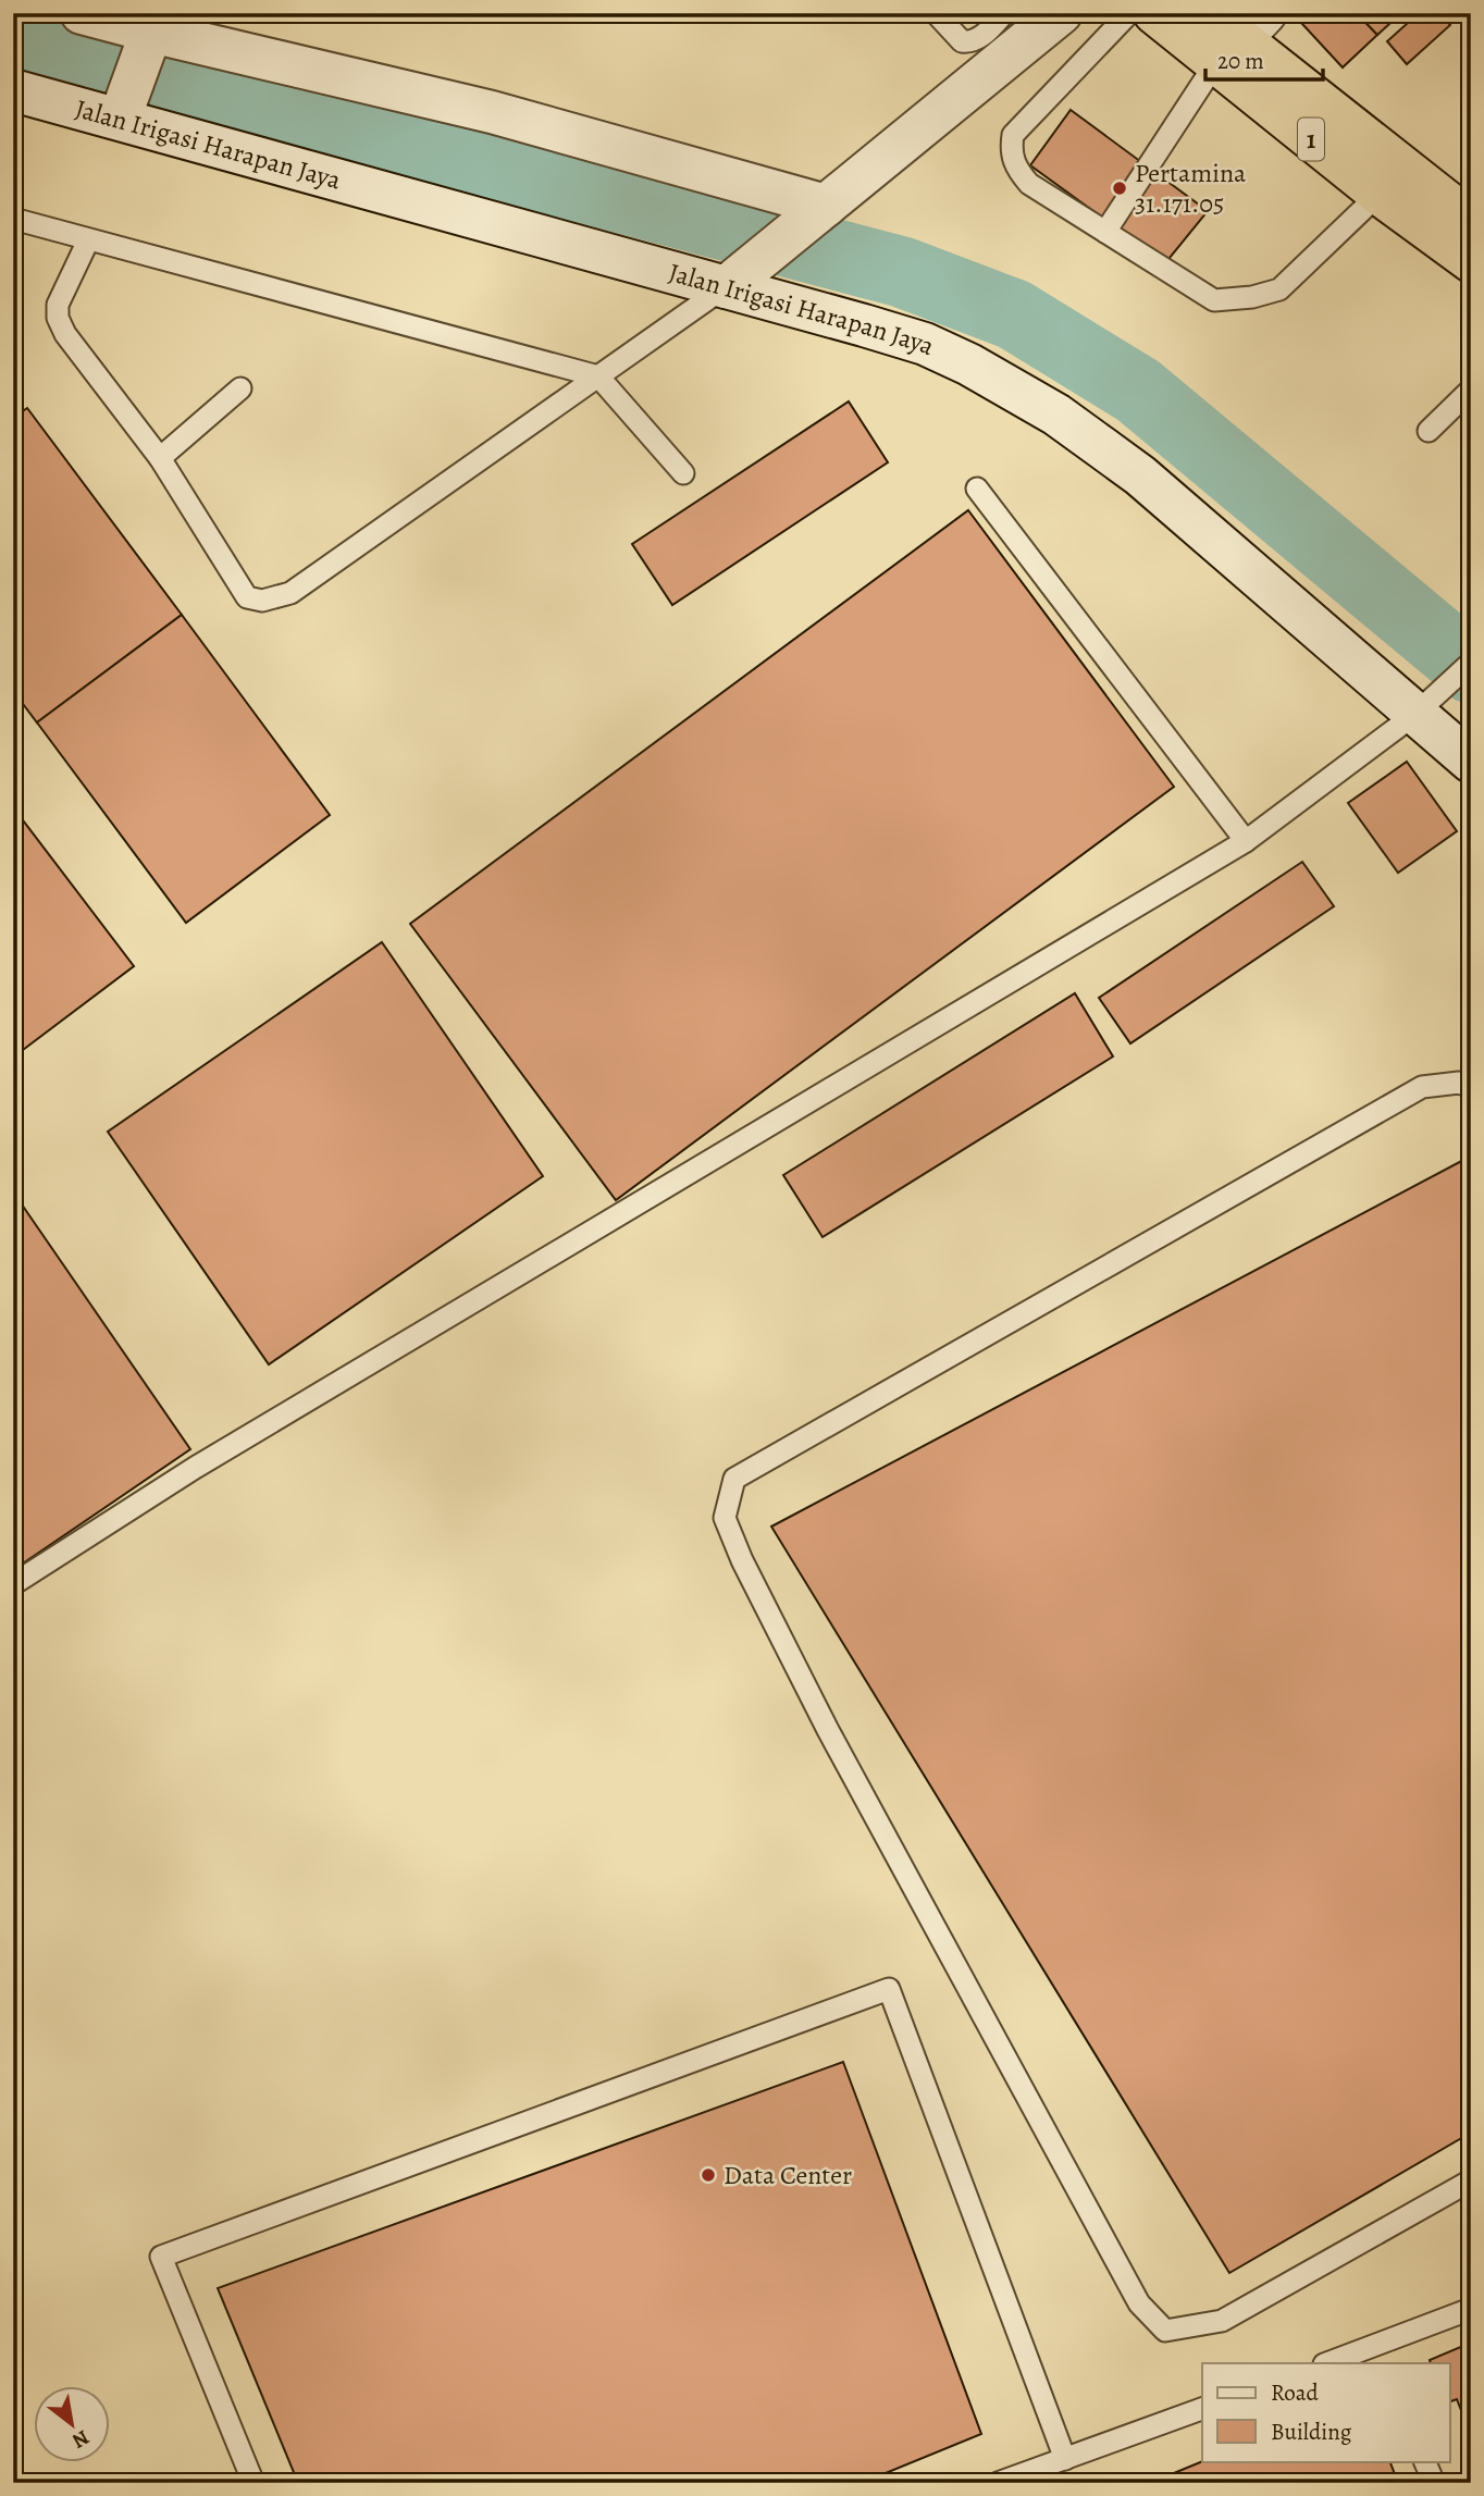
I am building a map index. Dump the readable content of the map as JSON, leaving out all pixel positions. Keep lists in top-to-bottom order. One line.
{"streets":{"highway":["1"],"street":["Jalan Irigasi Harapan Jaya"]},"places":["Pertamina 31.171.05","Data Center"],"legend":["Road","Building"],"scale_bar":"20 m","north":"bottom right"}
